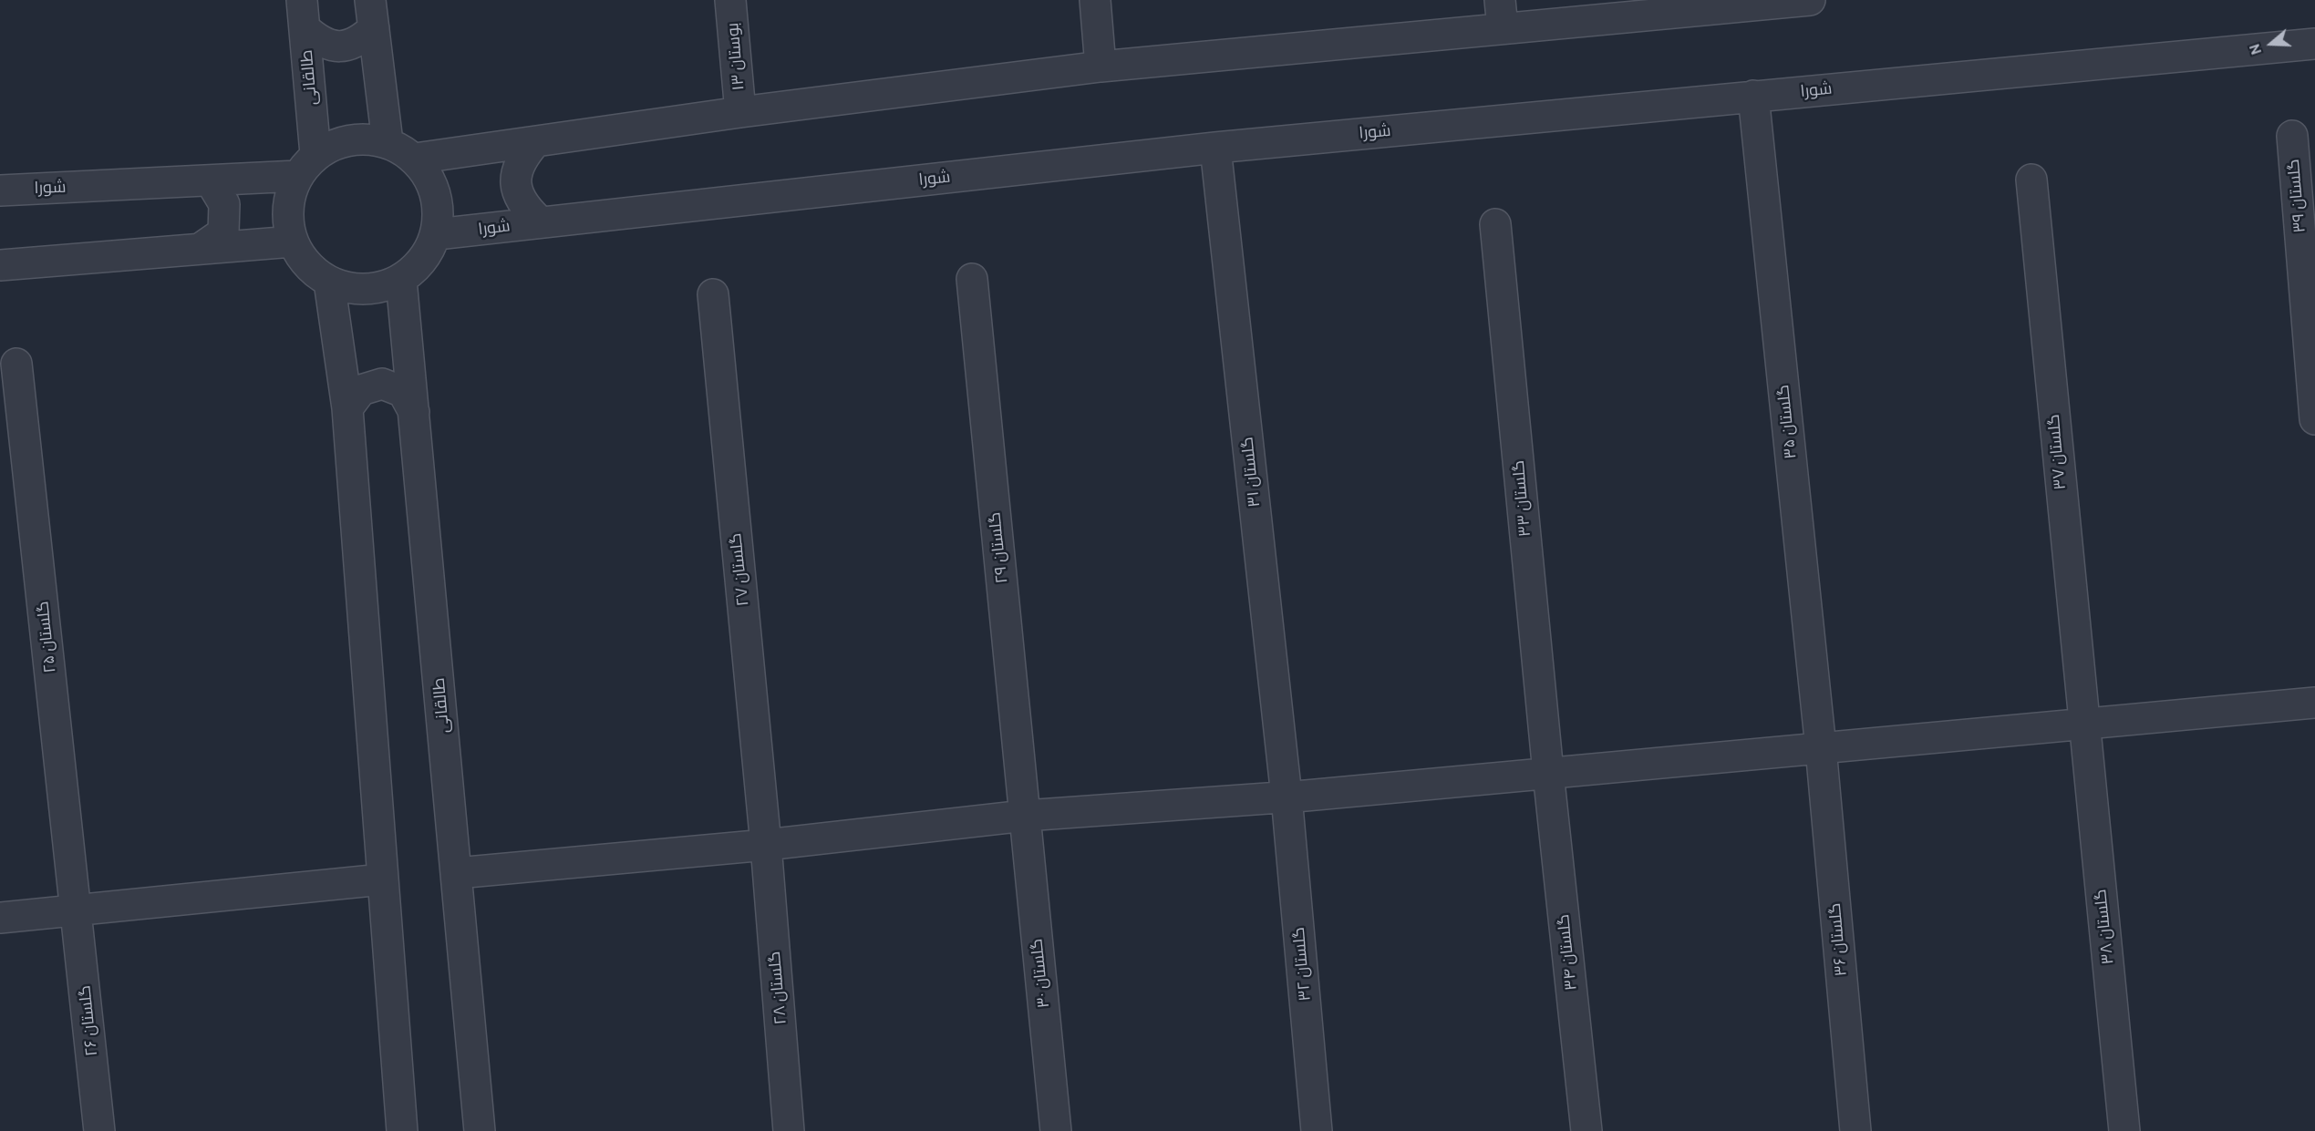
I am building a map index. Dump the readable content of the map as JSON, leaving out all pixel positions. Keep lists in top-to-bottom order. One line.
{"streets":{"street":["بوستان ۱۳","طالقانی","شورا","گلستان ۳۹","گلستان ۳۵","گلستان ۳۷","گلستان ۳۱","گلستان ۳۳","گلستان ۲۹","گلستان ۲۷","گلستان ۲۵","گلستان ۳۸","گلستان ۳۶","گلستان ۳۴","گلستان ۳۲","گلستان ۳۰","گلستان ۲۸","گلستان ۲۶"]},"crossings":[["طالقانی","شورا"],["شورا","گلستان ۳۵"],["شورا","گلستان ۳۱"],["گلستان ۳۵","گلستان ۳۶"],["گلستان ۳۷","گلستان ۳۸"],["گلستان ۳۱","گلستان ۳۲"],["گلستان ۳۳","گلستان ۳۴"],["گلستان ۲۹","گلستان ۳۰"],["گلستان ۲۷","گلستان ۲۸"],["گلستان ۲۵","گلستان ۲۶"]],"north":"left"}
